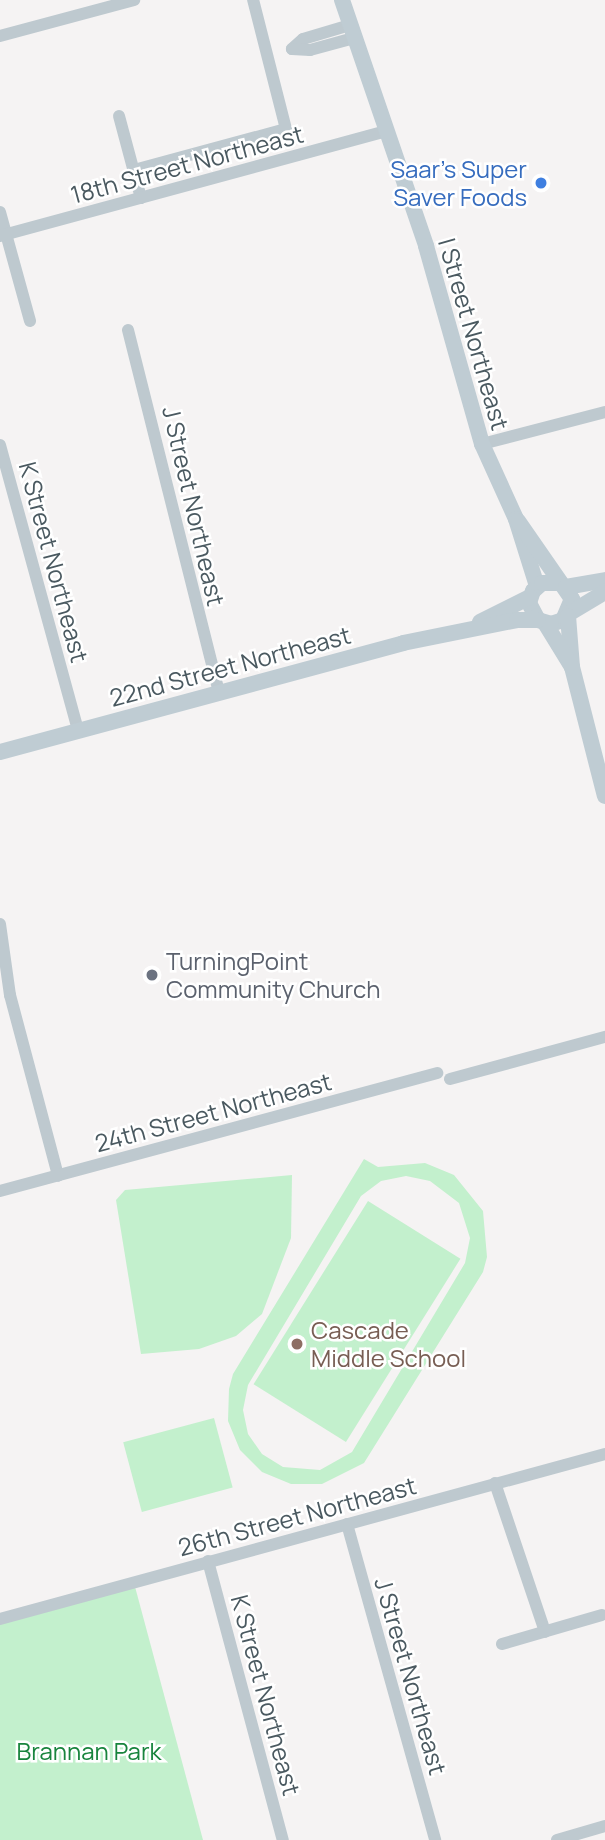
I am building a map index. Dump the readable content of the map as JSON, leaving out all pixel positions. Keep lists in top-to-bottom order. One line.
{"streets":{"street":["18th Street Northeast","I Street Northeast","J Street Northeast","K Street Northeast","22nd Street Northeast","24th Street Northeast","26th Street Northeast"]},"crossings":[["18th Street Northeast","I Street Northeast"],["I Street Northeast","22nd Street Northeast"],["J Street Northeast","22nd Street Northeast"],["J Street Northeast","26th Street Northeast"],["K Street Northeast","22nd Street Northeast"],["K Street Northeast","26th Street Northeast"]],"parks":["Brannan Park"],"places":["Saar's Super Saver Foods","TurningPoint Community Church","Cascade Middle School"]}
